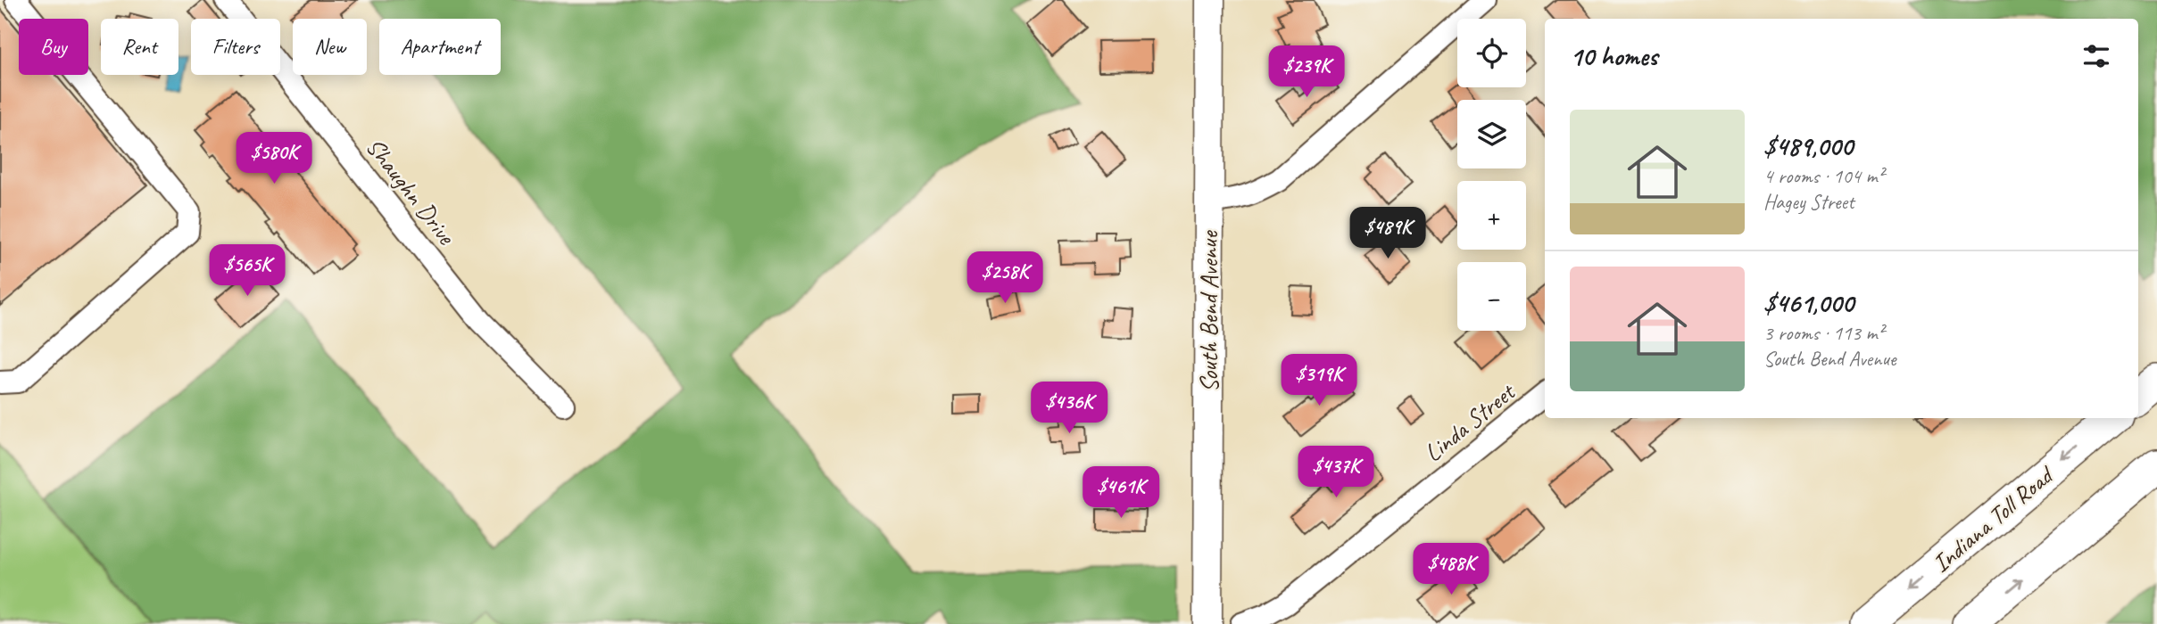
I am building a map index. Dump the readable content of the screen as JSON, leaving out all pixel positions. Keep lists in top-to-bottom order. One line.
{"streets":{"highway":["Indiana Toll Road"],"main road":["South Bend Avenue"],"street":["Shaughn Drive","Linda Street"]},"page":{"map_buttons":["+","−"],"chip":["Buy","Rent","Filters","New","Apartment"],"heading":"10 homes","price":["$239K","$580K","$489K","$565K","$258K","$319K","$436K","$437K","$461K","$488K"],"list":[{"name":"$489,000","note":"4 rooms · 104 m² · Hagey Street"},{"name":"$461,000","note":"3 rooms · 113 m² · South Bend Avenue"}]}}
